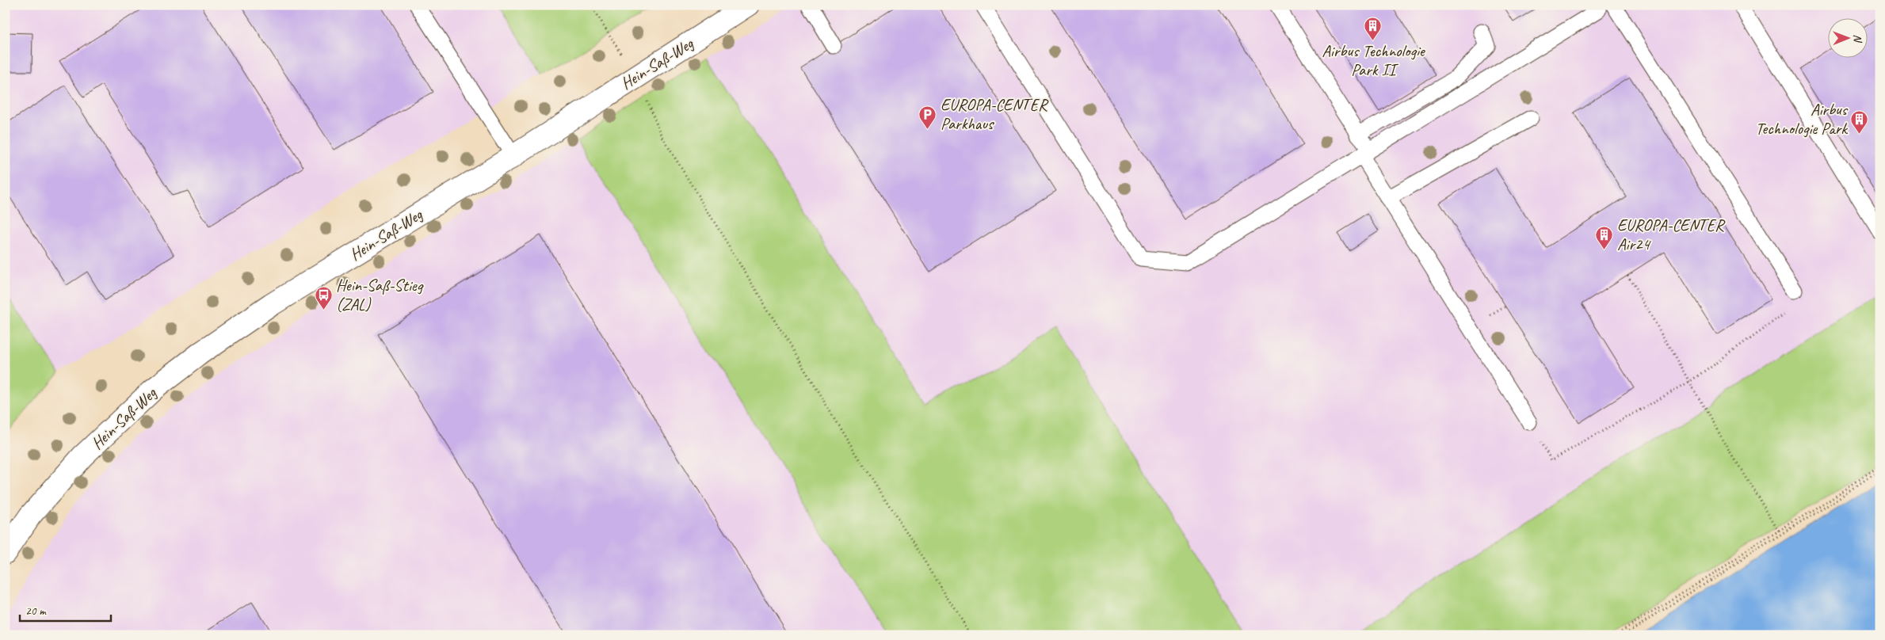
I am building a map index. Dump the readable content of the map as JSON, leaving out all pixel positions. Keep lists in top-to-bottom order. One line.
{"streets":{"street":["Hein-Saß-Weg"]},"places":{"building":["Airbus Technologie Park II","Airbus Technologie Park","EUROPA-CENTER Air24"],"parking":["EUROPA-CENTER Parkhaus"],"bus stop":["Hein-Saß-Stieg (ZAL)"]},"scale_bar":"20 m","north":"right"}
